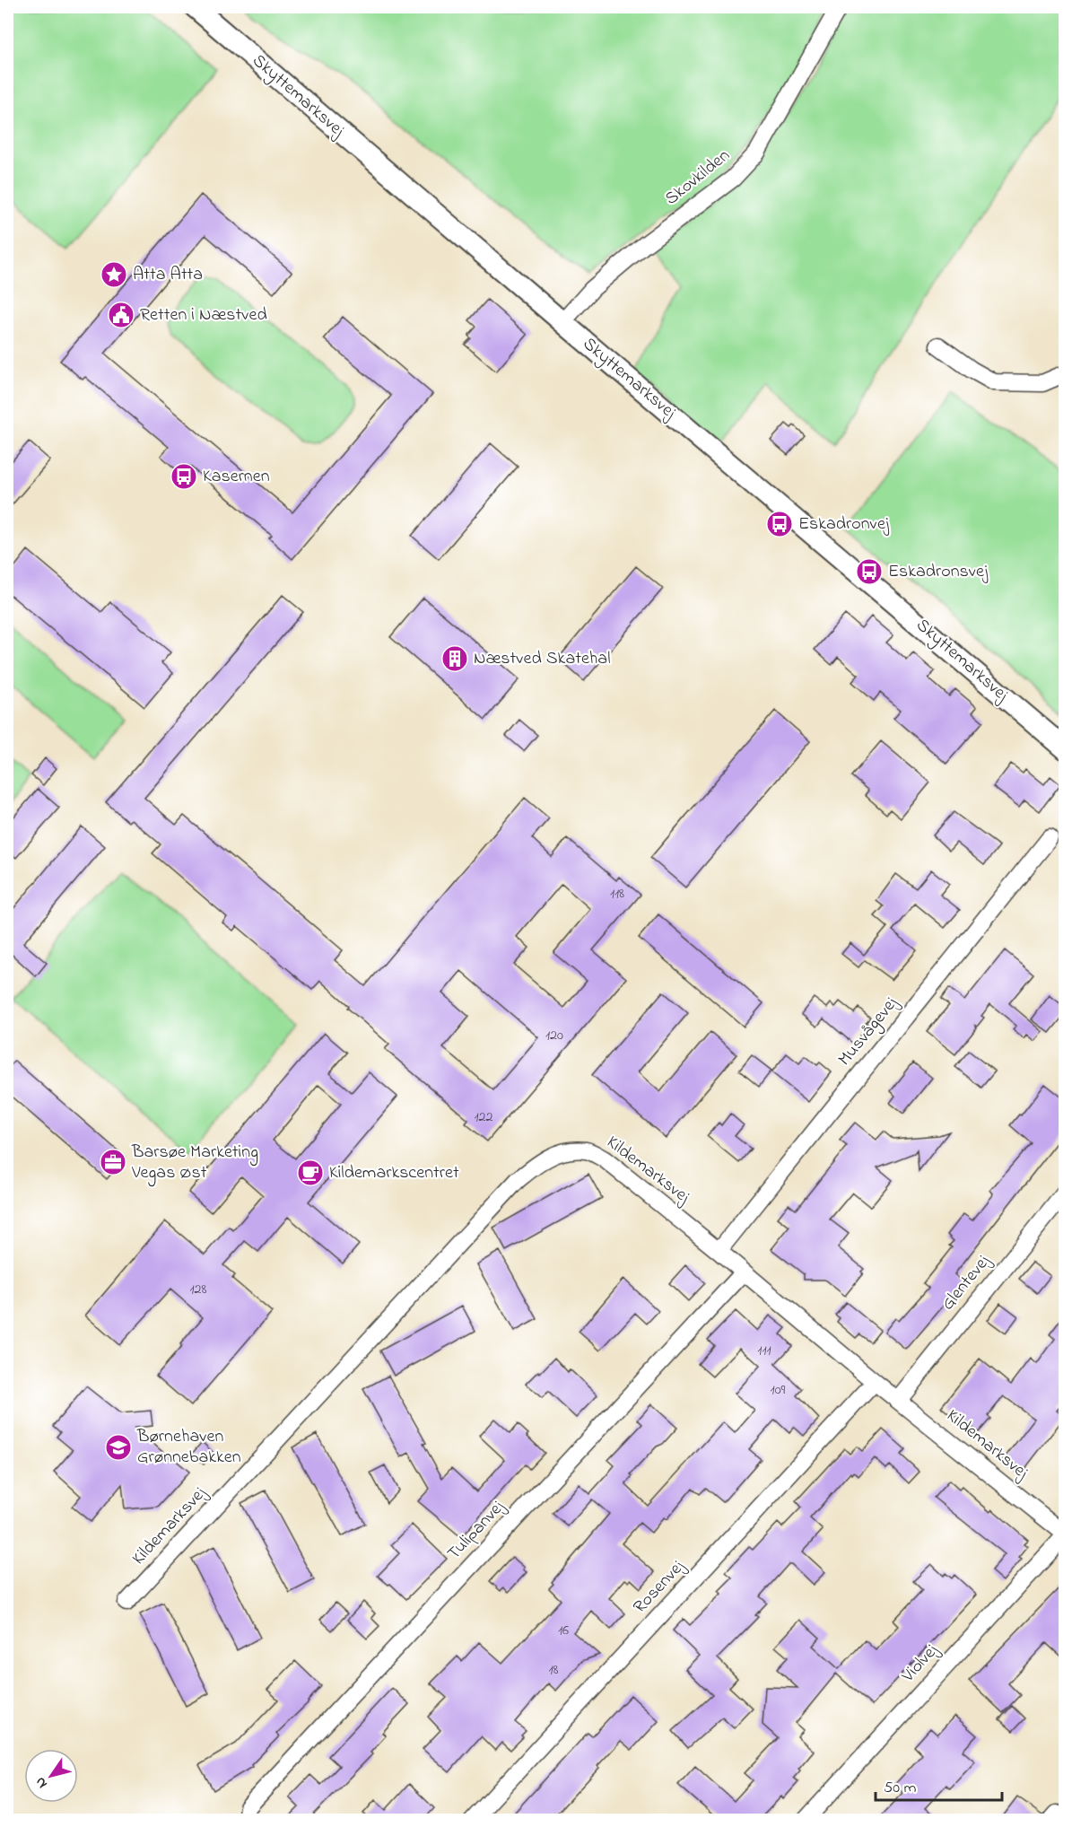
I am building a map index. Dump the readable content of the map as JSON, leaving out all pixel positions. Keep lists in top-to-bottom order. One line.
{"streets":{"street":["Skyttemarksvej","Skovkilden","Musvågevej","Kildemarksvej","Glentevej","Tulipanvej","Rosenvej","Violvej"]},"crossings":[["Skyttemarksvej","Skovkilden"],["Musvågevej","Kildemarksvej"],["Kildemarksvej","Glentevej"],["Kildemarksvej","Tulipanvej"],["Kildemarksvej","Rosenvej"],["Kildemarksvej","Violvej"]],"places":{"place":["Atta Atta"],"public building":["Retten i Næstved"],"bus stop":["Kasernen","Eskadronvej","Eskadronsvej"],"building":["Næstved Skatehal"],"office":["Barsøe Marketing Vegas Øst"],"cafe":["Kildemarkscentret"],"school or university":["Børnehaven Grønnebakken"]},"house_numbers":["118","120","122","128","111","109","16","18"],"scale_bar":"50 m","north":"bottom left"}
